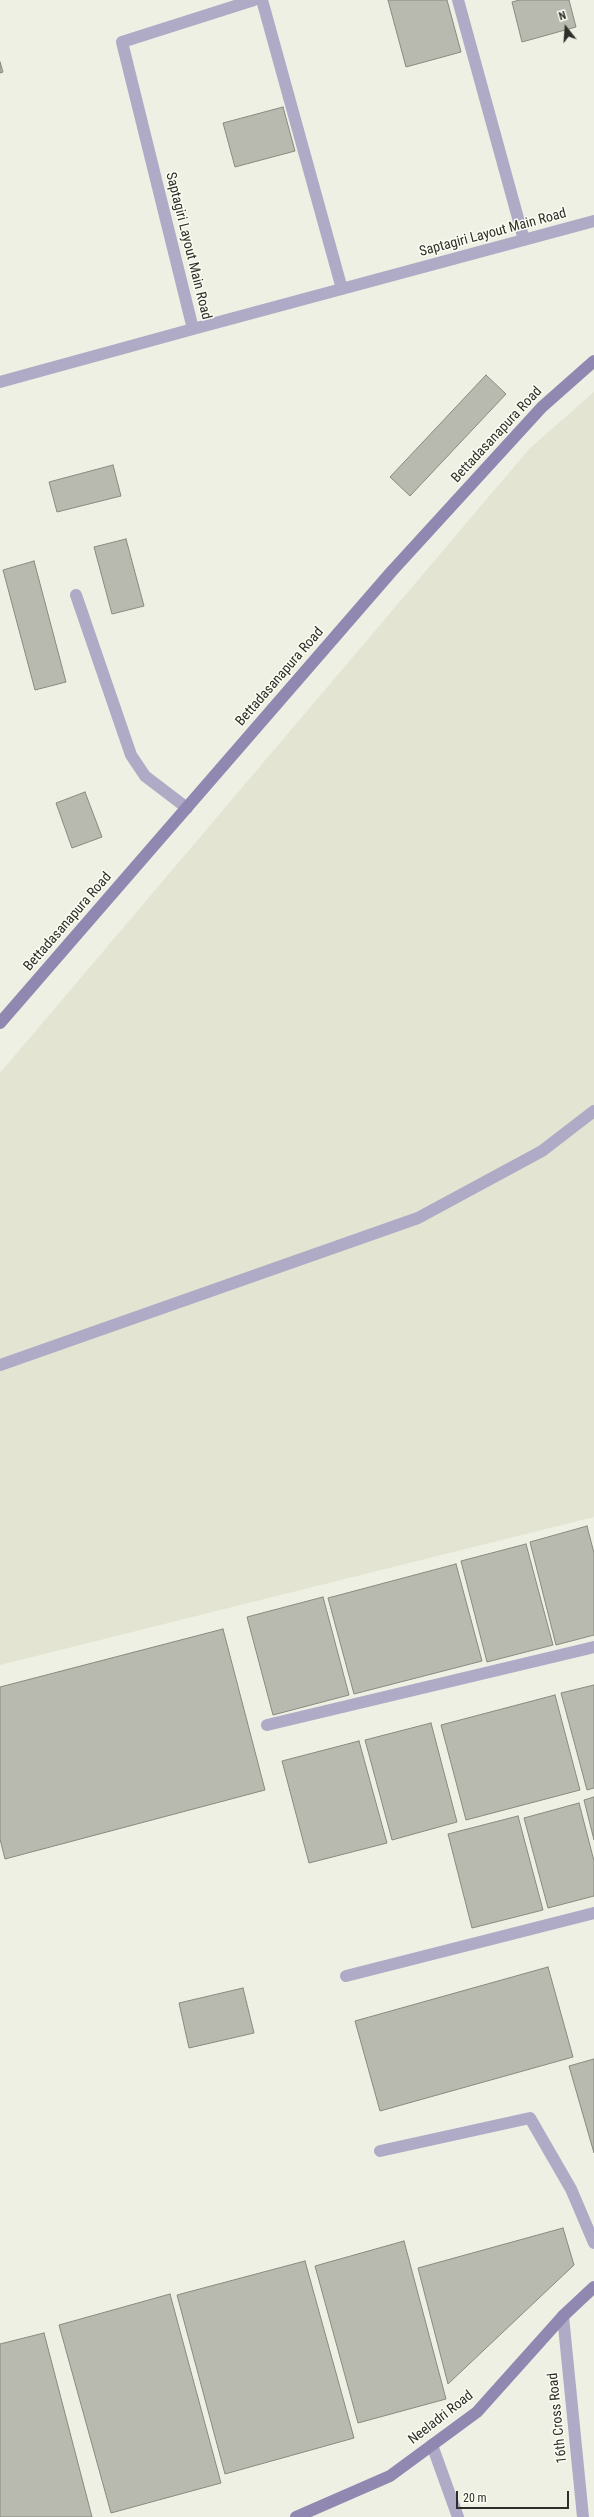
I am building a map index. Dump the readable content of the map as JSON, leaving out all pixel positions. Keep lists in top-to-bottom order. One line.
{"streets":{"street":["Saptagiri Layout Main Road","Bettadasanapura Road","Neeladri Road","16th Cross Road"]},"crossings":[["Neeladri Road","16th Cross Road"]],"scale_bar":"20 m","north":"top"}
